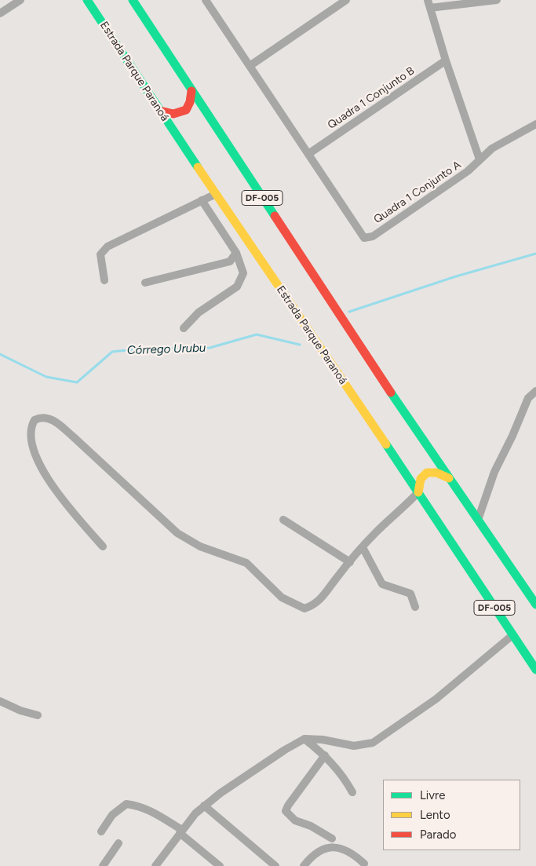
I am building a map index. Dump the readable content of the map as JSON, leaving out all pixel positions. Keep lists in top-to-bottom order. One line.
{"streets":{"main road":["Estrada Parque Paranoá","DF-005"],"street":["Quadra 1 Conjunto B","Quadra 1 Conjunto A"]},"crossings":[["Quadra 1 Conjunto B","Quadra 1 Conjunto A"]],"water":["Córrego Urubu"],"legend":["Livre","Lento","Parado"]}
